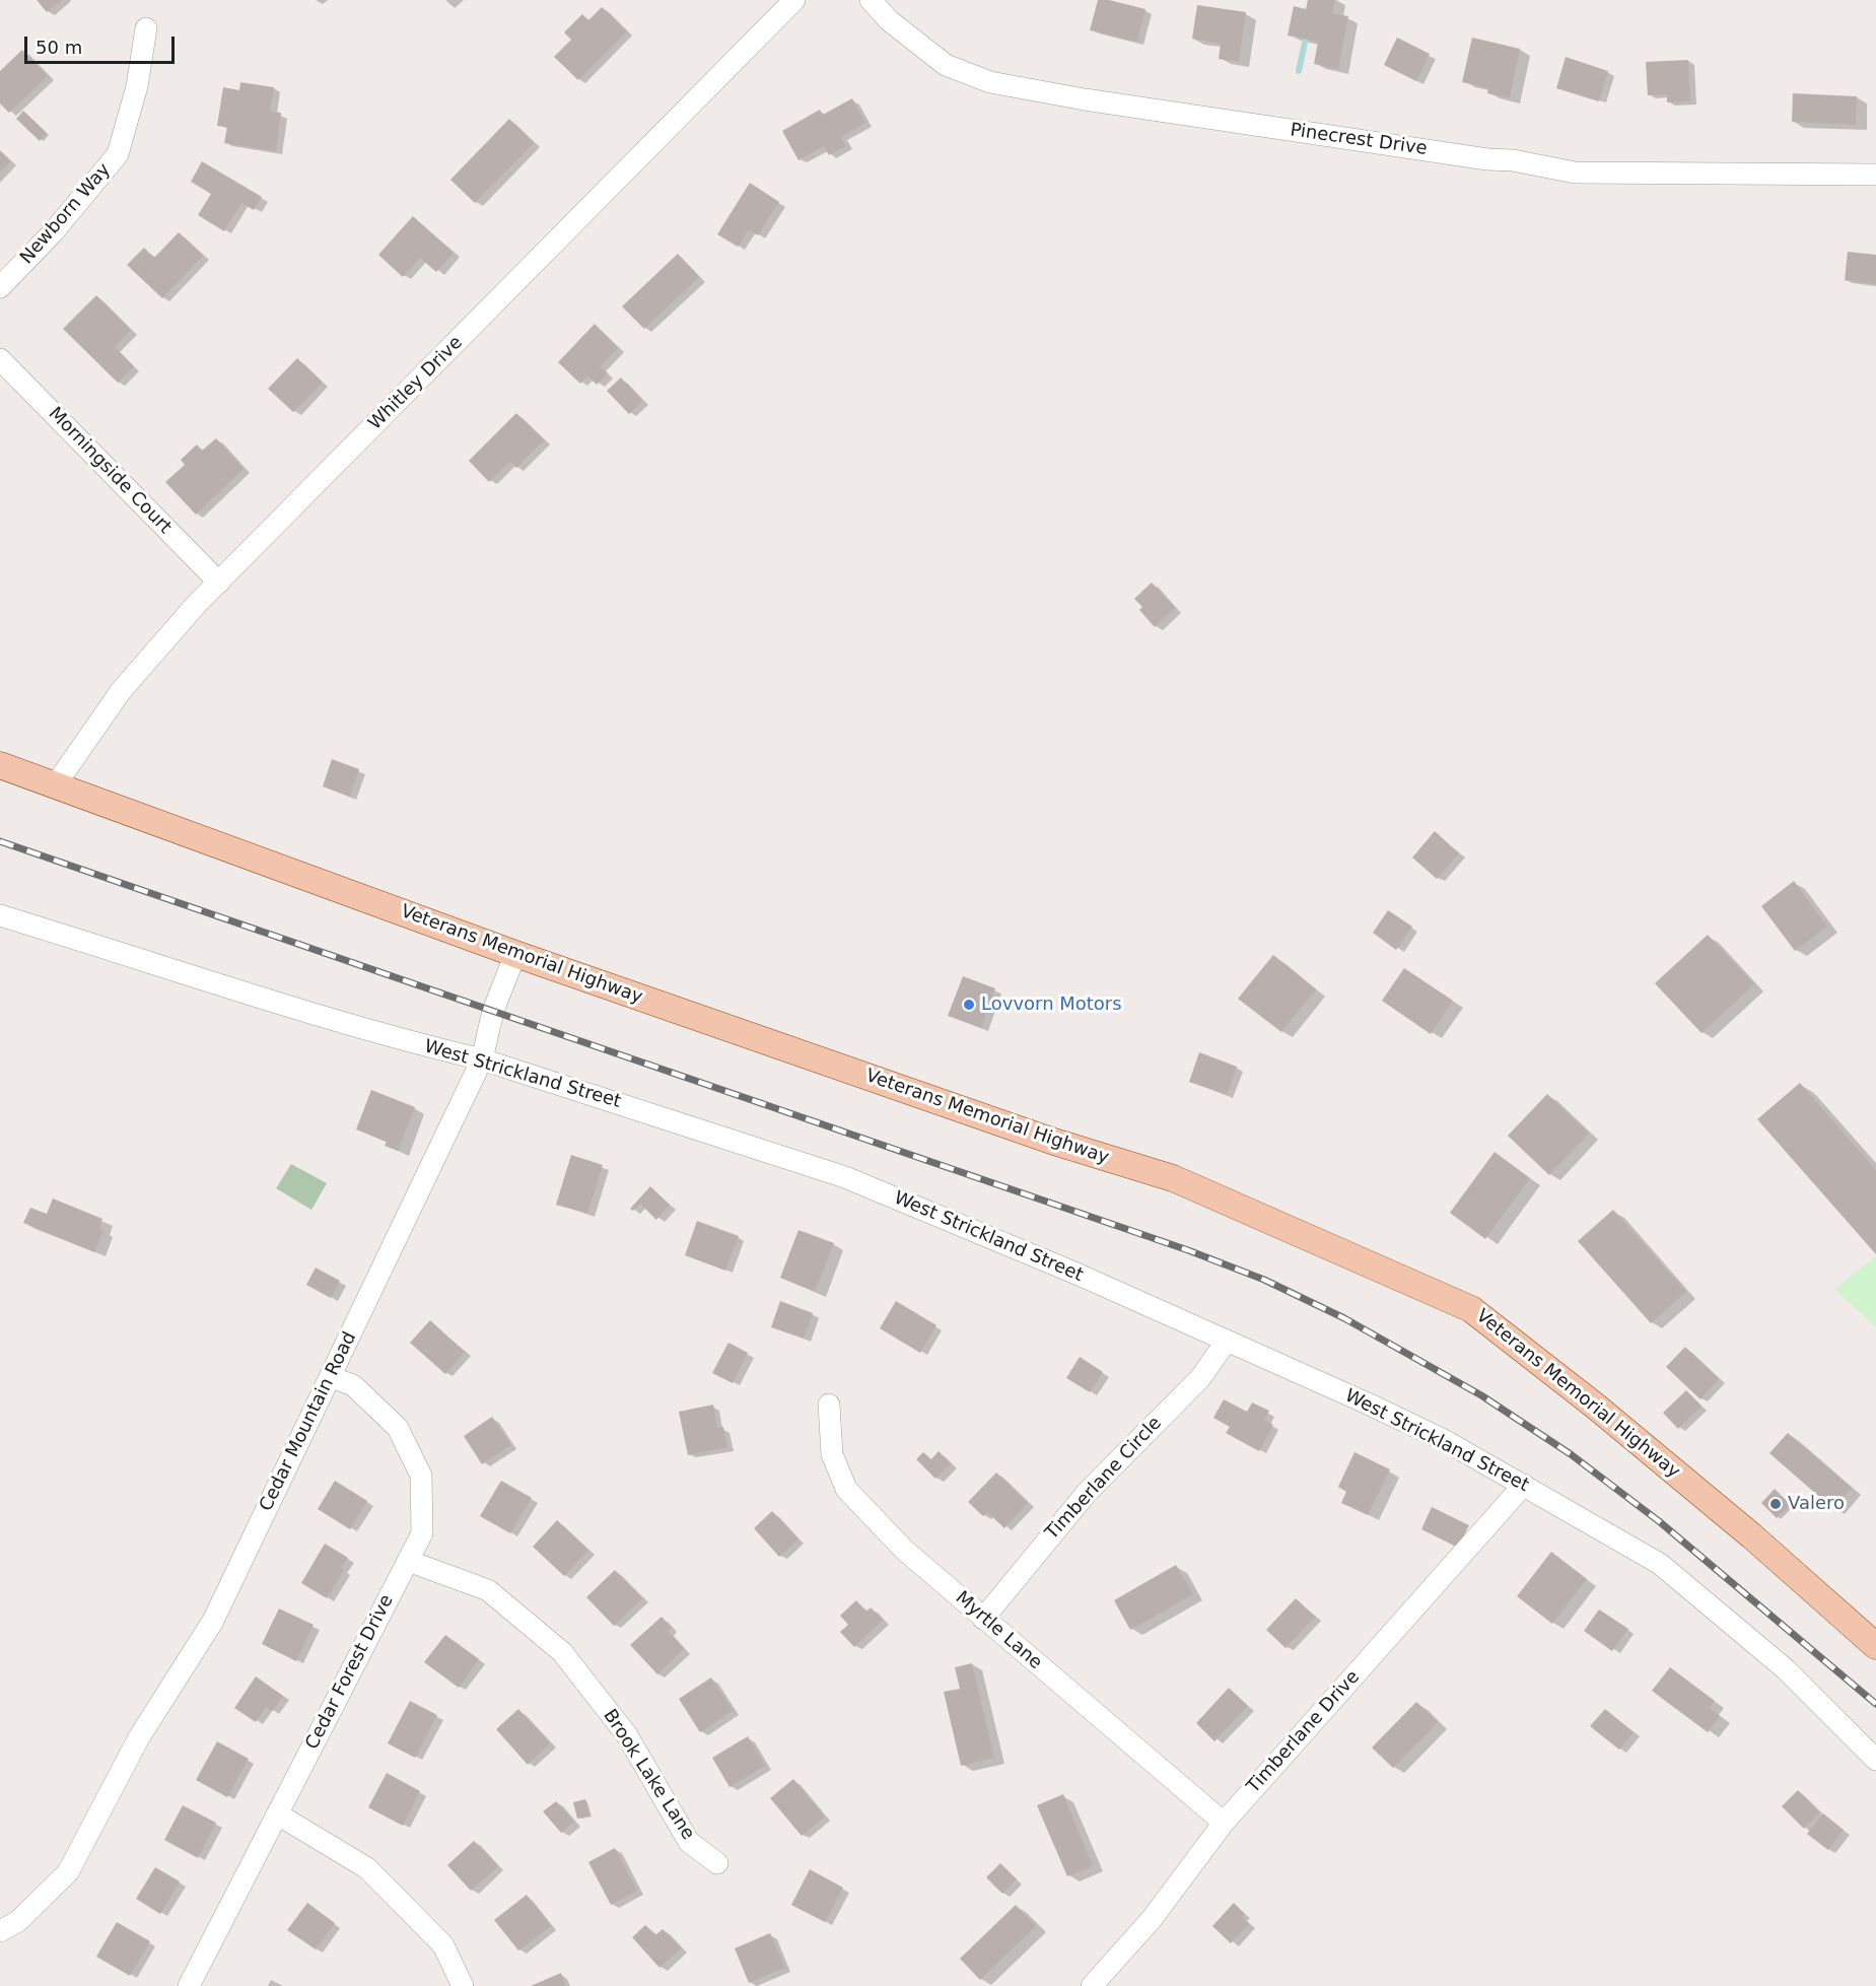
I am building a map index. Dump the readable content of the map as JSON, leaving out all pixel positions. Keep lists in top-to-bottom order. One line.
{"streets":{"main road":["Veterans Memorial Highway"],"street":["Pinecrest Drive","Newborn Way","Whitley Drive","Morningside Court","West Strickland Street","Cedar Mountain Road","Timberlane Circle","Myrtle Lane","Cedar Forest Drive","Timberlane Drive","Brook Lake Lane"]},"crossings":[["Whitley Drive","Morningside Court"],["Whitley Drive","Veterans Memorial Highway"],["Veterans Memorial Highway","Cedar Mountain Road"],["West Strickland Street","Cedar Mountain Road"],["West Strickland Street","Timberlane Circle"],["West Strickland Street","Timberlane Drive"],["Cedar Mountain Road","Cedar Forest Drive"],["Timberlane Circle","Myrtle Lane"],["Myrtle Lane","Timberlane Drive"],["Cedar Forest Drive","Brook Lake Lane"]],"places":["Lovvorn Motors","Valero"],"scale_bar":"50 m"}
